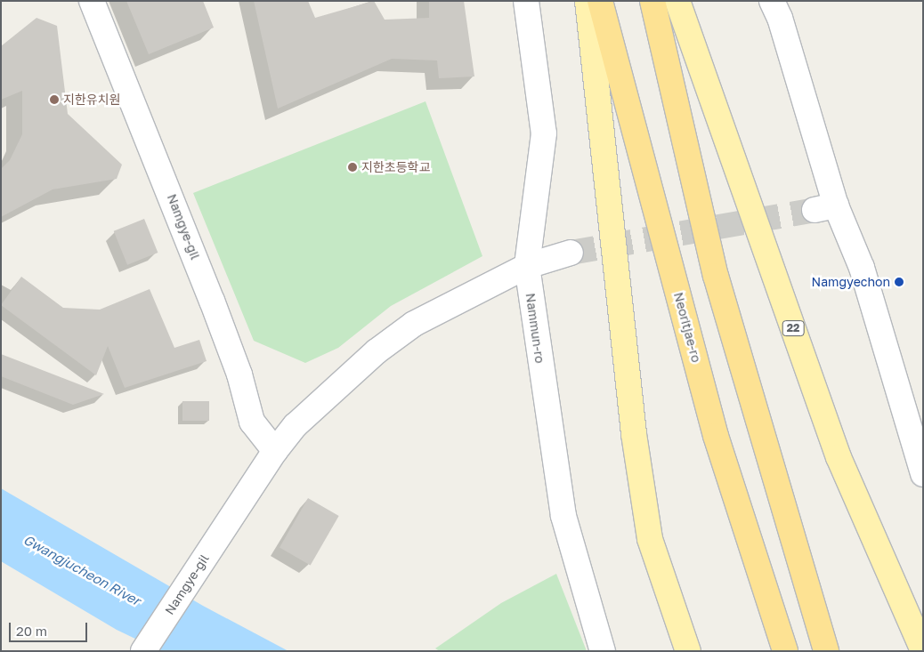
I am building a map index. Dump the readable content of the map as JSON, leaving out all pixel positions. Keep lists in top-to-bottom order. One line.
{"streets":{"highway":["Neoritjae-ro"],"main road":["22"],"street":["Namgye-gil","Nammun-ro"]},"crossings":[["Namgye-gil","Nammun-ro"]],"water":["Gwangjucheon River"],"places":["지한유치원","지한초등학교","Namgyechon"],"scale_bar":"20 m"}
